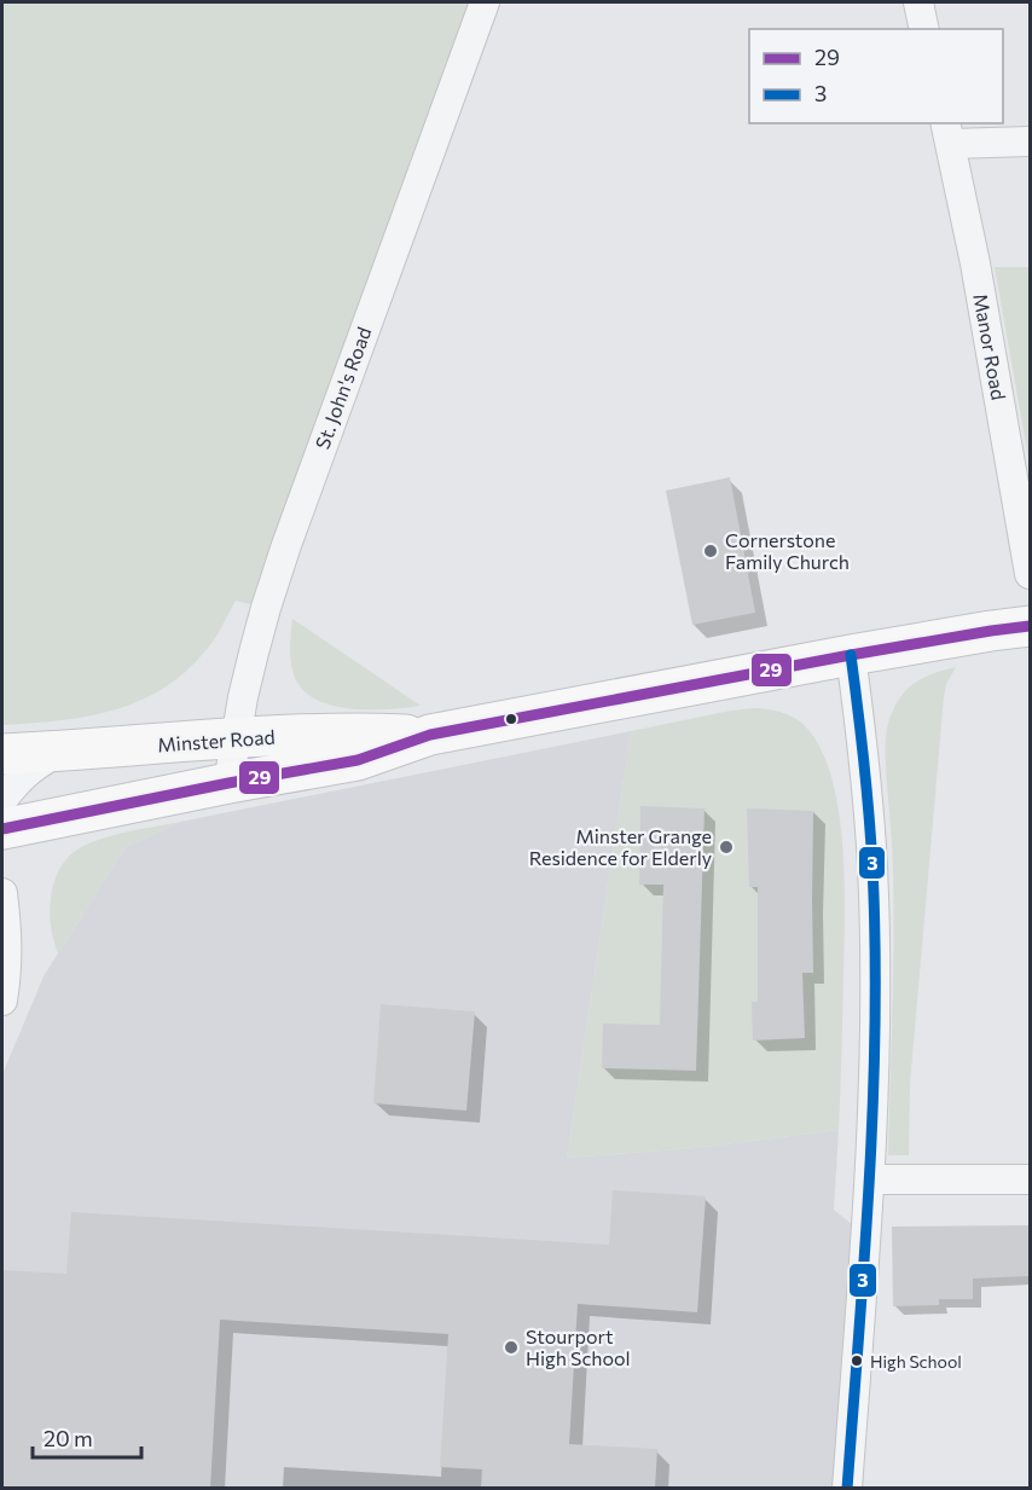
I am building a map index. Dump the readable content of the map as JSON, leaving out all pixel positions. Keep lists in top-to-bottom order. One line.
{"streets":{"main road":["Minster Road"],"street":["Manor Road","St. John's Road"]},"crossings":[["St. John's Road","Minster Road"]],"places":["Cornerstone Family Church","Minster Grange Residence for Elderly","Stourport High School","High School"],"lines":["transit line 29","transit line 3"],"legend":["29","3"],"scale_bar":"20 m"}
